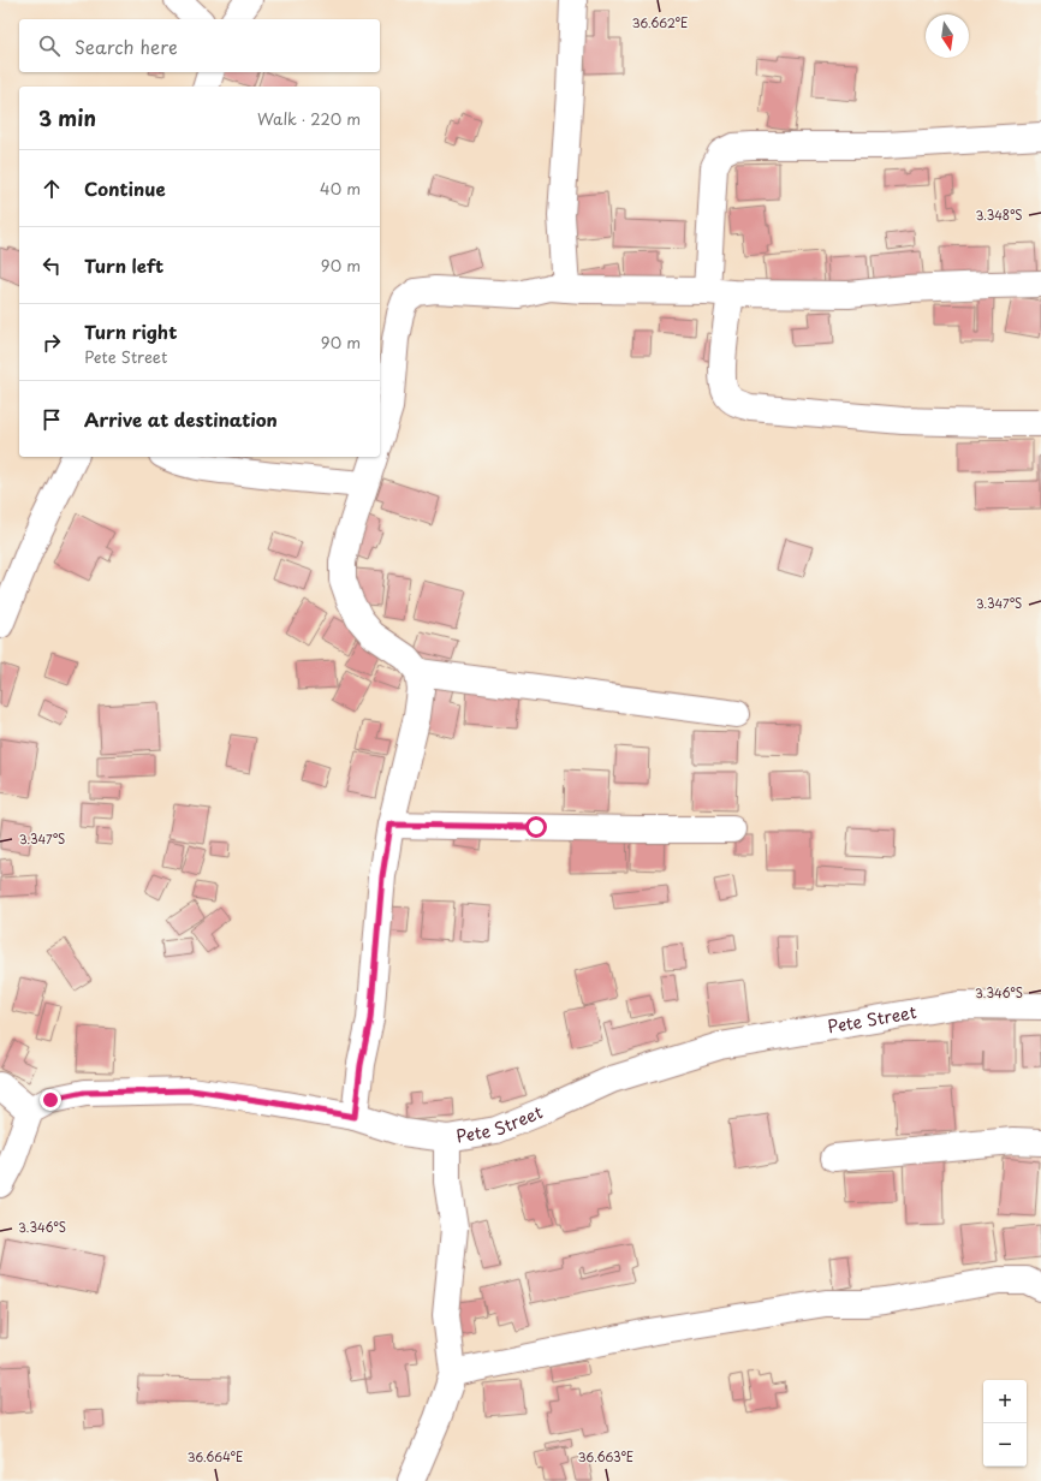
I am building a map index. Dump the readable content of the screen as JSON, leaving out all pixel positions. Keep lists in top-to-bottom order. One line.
{"streets":{"street":["Pete Street"]},"north":"bottom","page":{"search":"Search here","heading":["3 min","Walk · 220 m"],"list":[["Continue","40 m"],["Turn left","90 m"],["Turn right","Pete Street","90 m"],"Arrive at destination"],"map_buttons":["+","−"]},"coordinates":["36.662°E","3.348°S","3.347°S","3.346°S","36.664°E","36.663°E"]}
